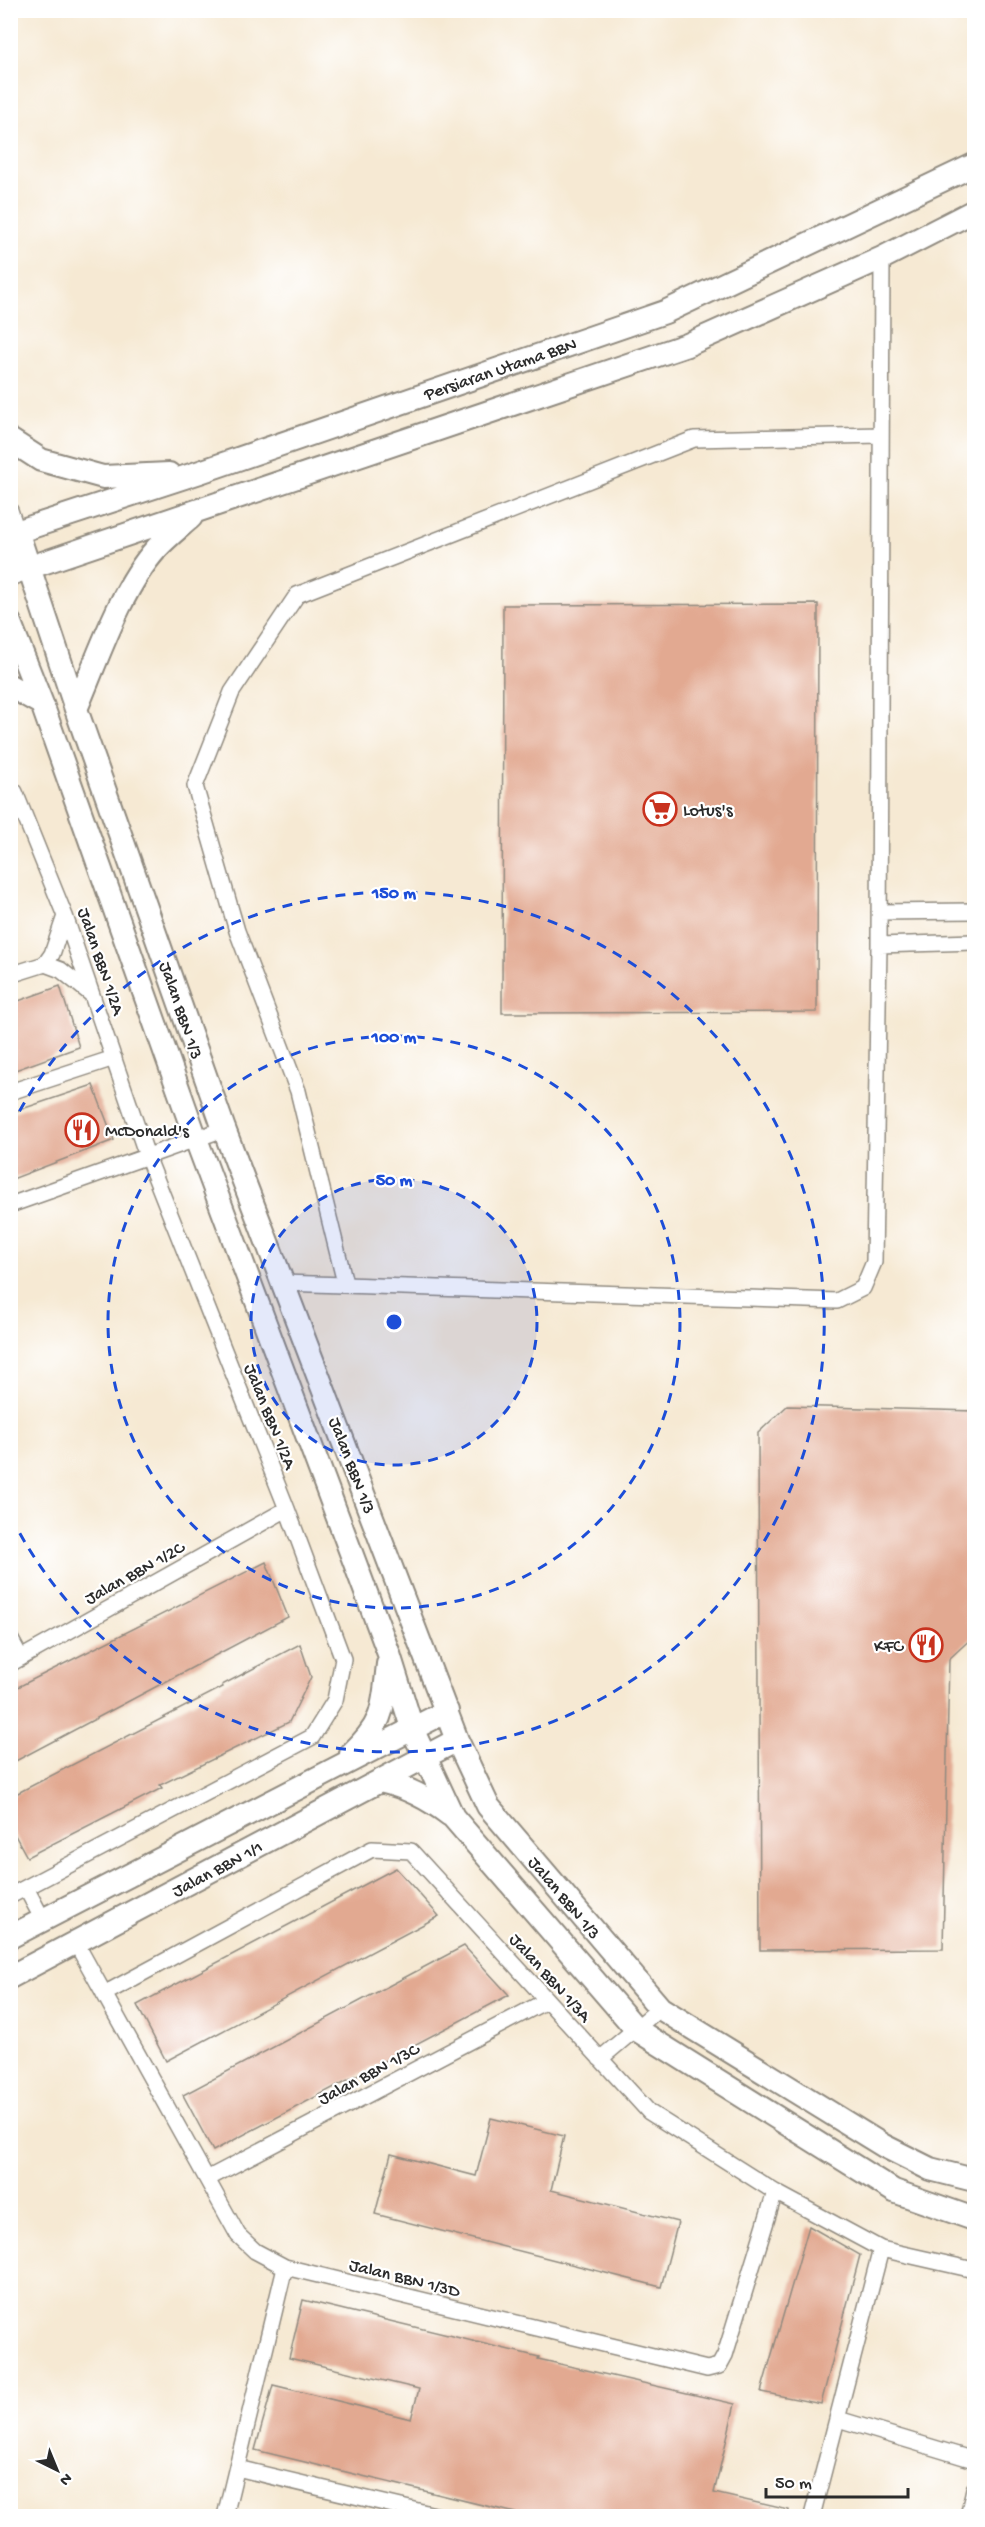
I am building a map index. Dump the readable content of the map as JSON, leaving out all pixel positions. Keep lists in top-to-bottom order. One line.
{"streets":{"street":["Persiaran Utama BBN","Jalan BBN 1/2A","Jalan BBN 1/3","Jalan BBN 1/2C","Jalan BBN 1/1","Jalan BBN 1/3A","Jalan BBN 1/3C","Jalan BBN 1/3D"]},"crossings":[["Persiaran Utama BBN","Jalan BBN 1/3"],["Jalan BBN 1/2A","Jalan BBN 1/2C"],["Jalan BBN 1/3","Jalan BBN 1/1"],["Jalan BBN 1/1","Jalan BBN 1/3D"],["Jalan BBN 1/3A","Jalan BBN 1/3C"],["Jalan BBN 1/3A","Jalan BBN 1/3D"],["Jalan BBN 1/3C","Jalan BBN 1/3D"]],"places":{"supermarket":["Lotus's"],"restaurant":["McDonald's","KFC"]},"scale_bar":"50 m","north":"bottom right","rings":["150 m","100 m","50 m"]}
